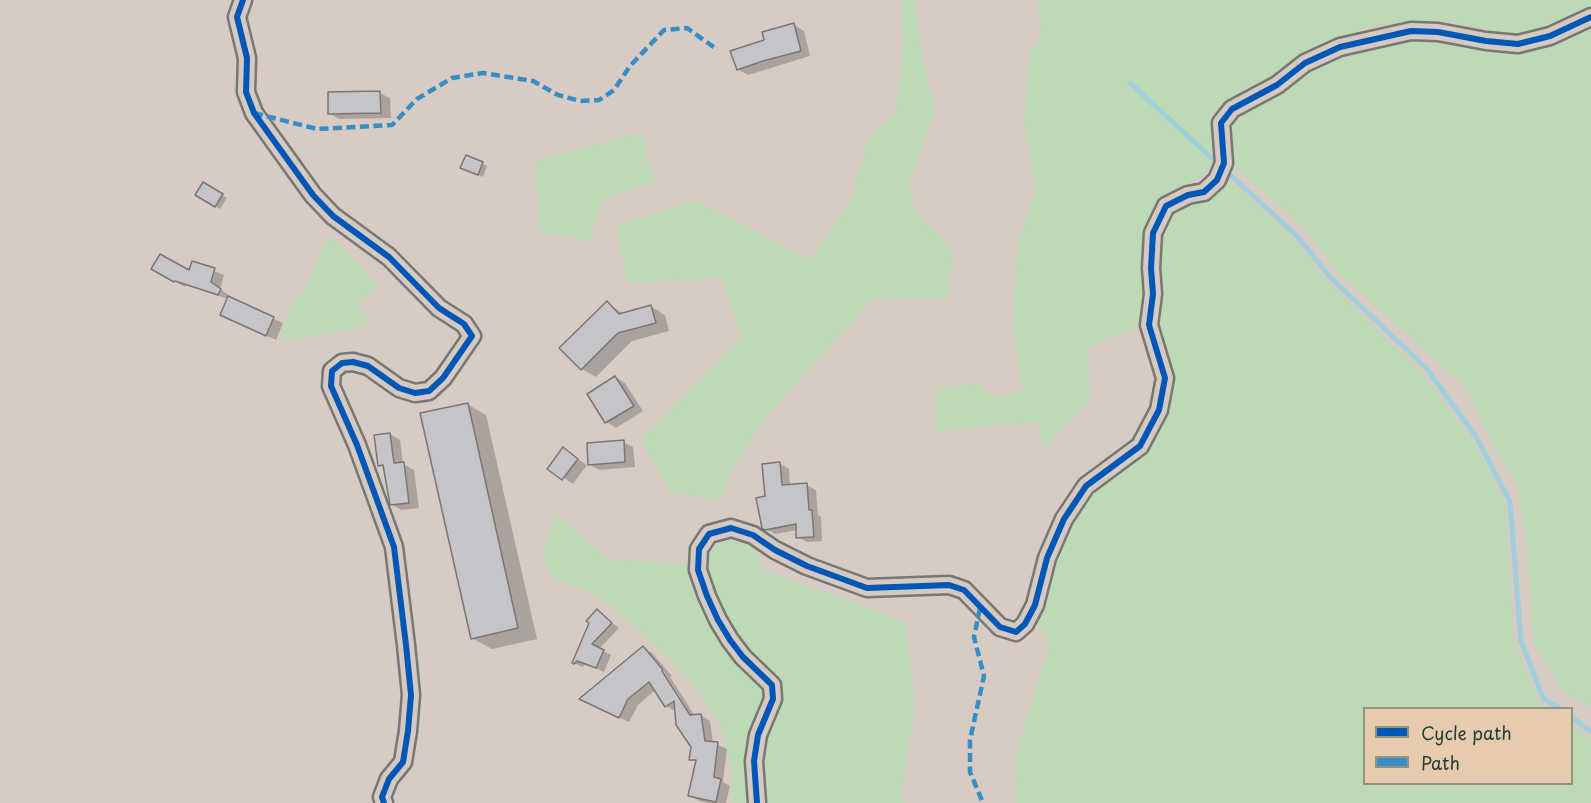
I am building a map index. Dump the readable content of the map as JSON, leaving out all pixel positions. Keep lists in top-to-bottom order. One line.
{"legend":["Cycle path","Path"]}
